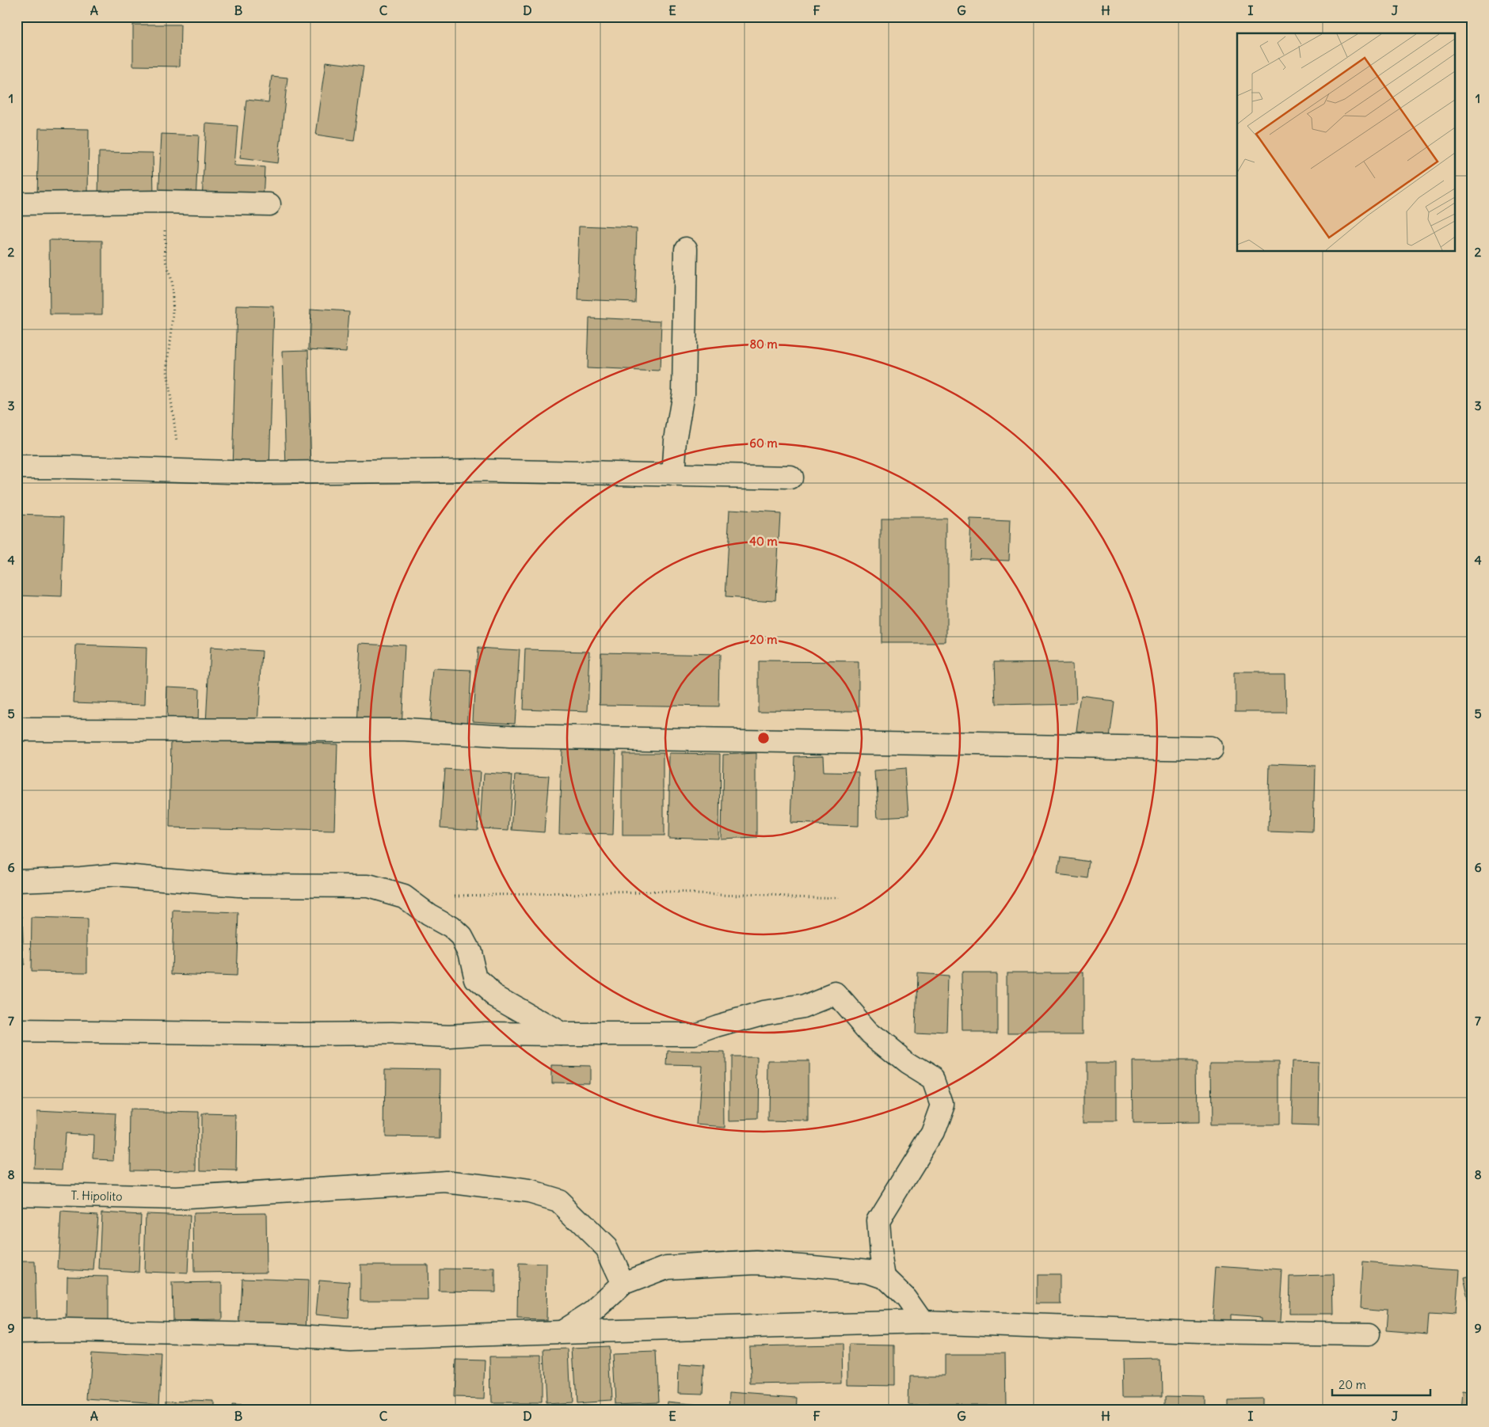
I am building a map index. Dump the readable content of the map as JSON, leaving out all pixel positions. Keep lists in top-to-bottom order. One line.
{"streets":{"street":["T. Hipolito"]},"scale_bar":"20 m","grid":{"columns":["A","B","C","D","E","F","G","H","I","J"],"rows":["1","2","3","4","5","6","7","8","9"]},"rings":["80 m","60 m","40 m","20 m"]}
